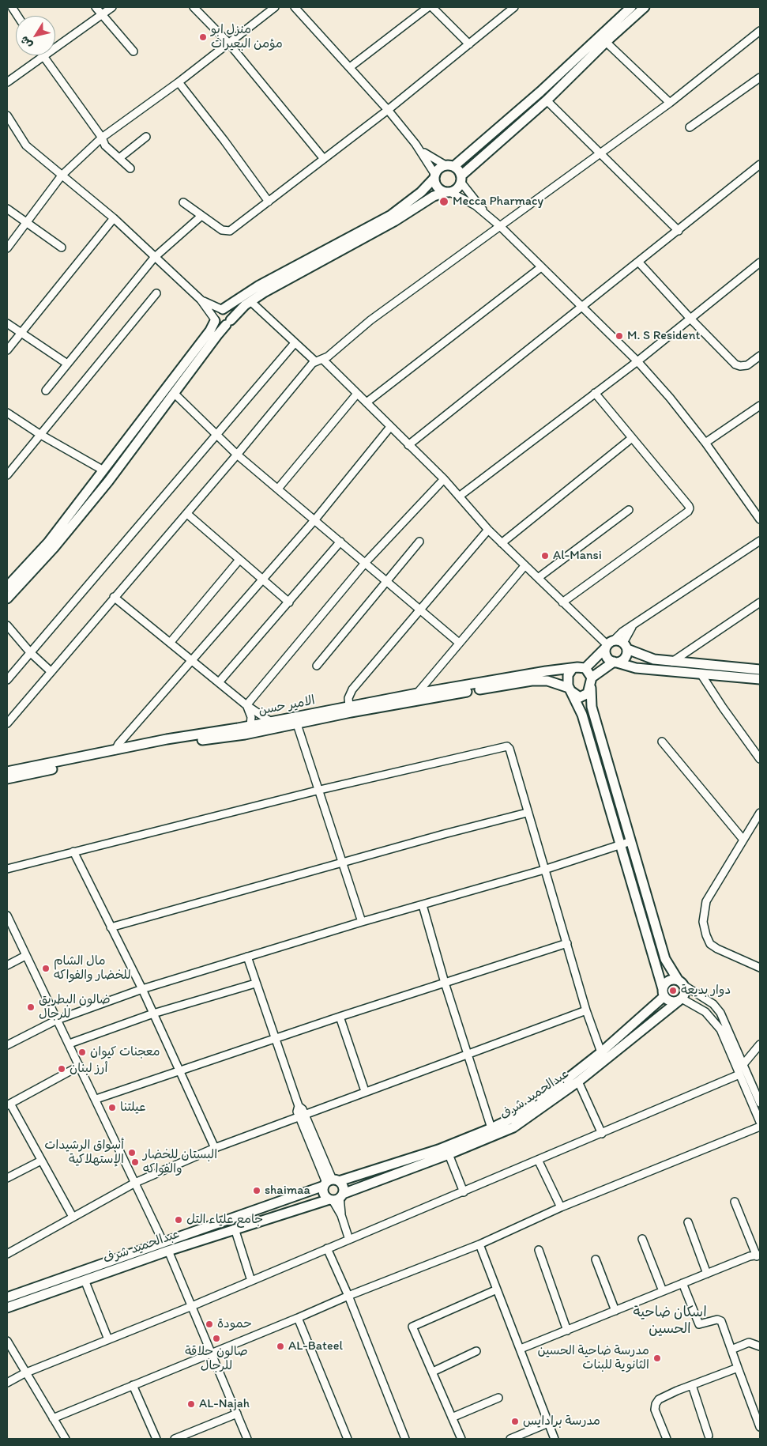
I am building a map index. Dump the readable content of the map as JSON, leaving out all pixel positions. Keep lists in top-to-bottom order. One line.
{"streets":{"main road":["الامير حسن","عبدالحميد شرف"]},"districts":["اسكان ضاحية الحسين"],"places":["منزل ابو مؤمن البعيرات","Mecca Pharmacy","M. S Resident","Al-Mansi","مال الشام للخضار والفواكه","دوار بديعة","ضالون البطريق للرجال","معجنات كيوان","أرز لبنان","عيلتنا","أسواق الرشيدات الإستهلاكية","البستان للخضار والفواكه","shaimaa","جامع علياء التل","حمودة","صالون حلاقة للرجال","AL-Bateel","مدرسة ضاحية الحسين الثانوية للبنات","AL-Najah","مدرسة برادايس"],"north":"bottom left"}
